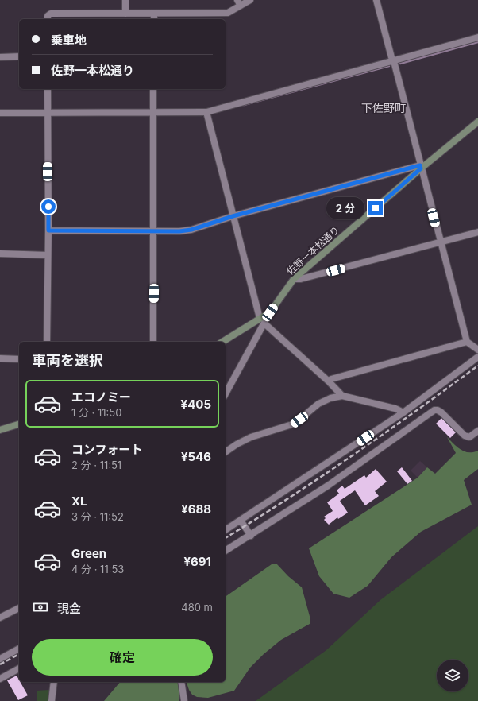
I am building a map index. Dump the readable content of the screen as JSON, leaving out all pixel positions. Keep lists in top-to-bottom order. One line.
{"streets":{"street":["佐野一本松通り"]},"districts":["下佐野町"],"page":{"banner":["乗車地","佐野一本松通り"],"bubble":"2 分","heading":"車両を選択","list":[{"name":"エコノミー","note":"1 分 · 11:50","value":"¥405"},{"name":"コンフォート","note":"2 分 · 11:51","value":"¥546"},{"name":"XL","note":"3 分 · 11:52","value":"¥688"},{"name":"Green","note":"4 分 · 11:53","value":"¥691"}],"pay":["現金","480 m"],"buttons":"確定"}}
